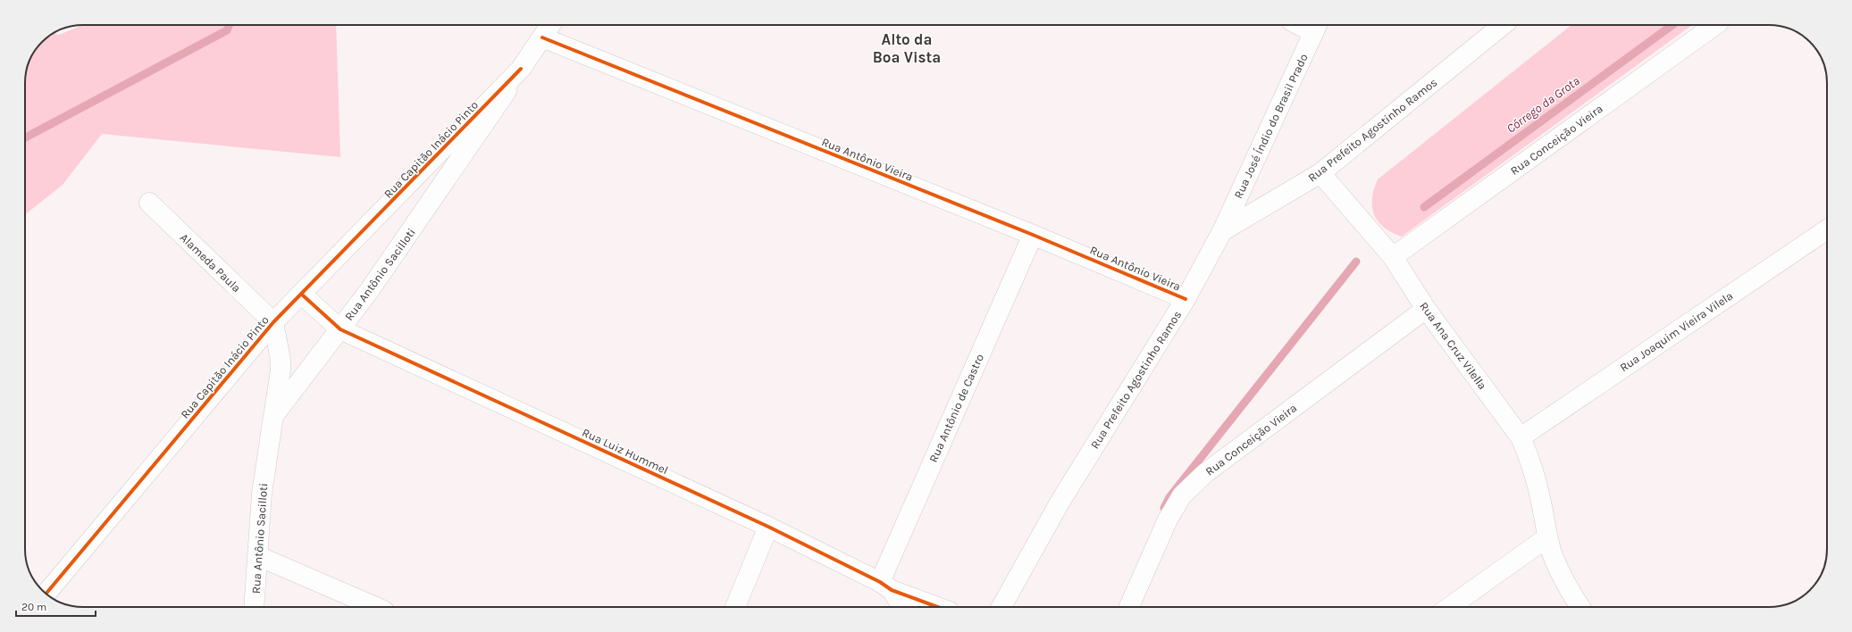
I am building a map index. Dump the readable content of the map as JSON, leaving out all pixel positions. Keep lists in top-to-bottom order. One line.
{"streets":{"street":["Rua José Índio do Brasil Prado","Rua Prefeito Agostinho Ramos","Rua Conceição Vieira","Rua Capitão Inácio Pinto","Rua Antônio Vieira","Alameda Paula","Rua Antônio Sacilloti","Rua Joaquim Vieira Vilela","Rua Ana Cruz Vilella","Rua Antônio de Castro","Rua Luiz Hummel"]},"crossings":[["Rua José Índio do Brasil Prado","Rua Prefeito Agostinho Ramos"],["Rua Prefeito Agostinho Ramos","Rua Antônio Vieira"],["Rua Prefeito Agostinho Ramos","Rua Ana Cruz Vilella"],["Rua Conceição Vieira","Rua Ana Cruz Vilella"],["Rua Capitão Inácio Pinto","Alameda Paula"],["Rua Capitão Inácio Pinto","Rua Antônio Sacilloti"],["Rua Capitão Inácio Pinto","Rua Luiz Hummel"],["Rua Antônio Vieira","Rua Antônio Sacilloti"],["Rua Antônio Vieira","Rua Antônio de Castro"],["Rua Antônio Sacilloti","Rua Luiz Hummel"],["Rua Joaquim Vieira Vilela","Rua Ana Cruz Vilella"],["Rua Antônio de Castro","Rua Luiz Hummel"]],"districts":["Alto da Boa Vista"],"water":["Córrego da Grota"],"scale_bar":"20 m"}
